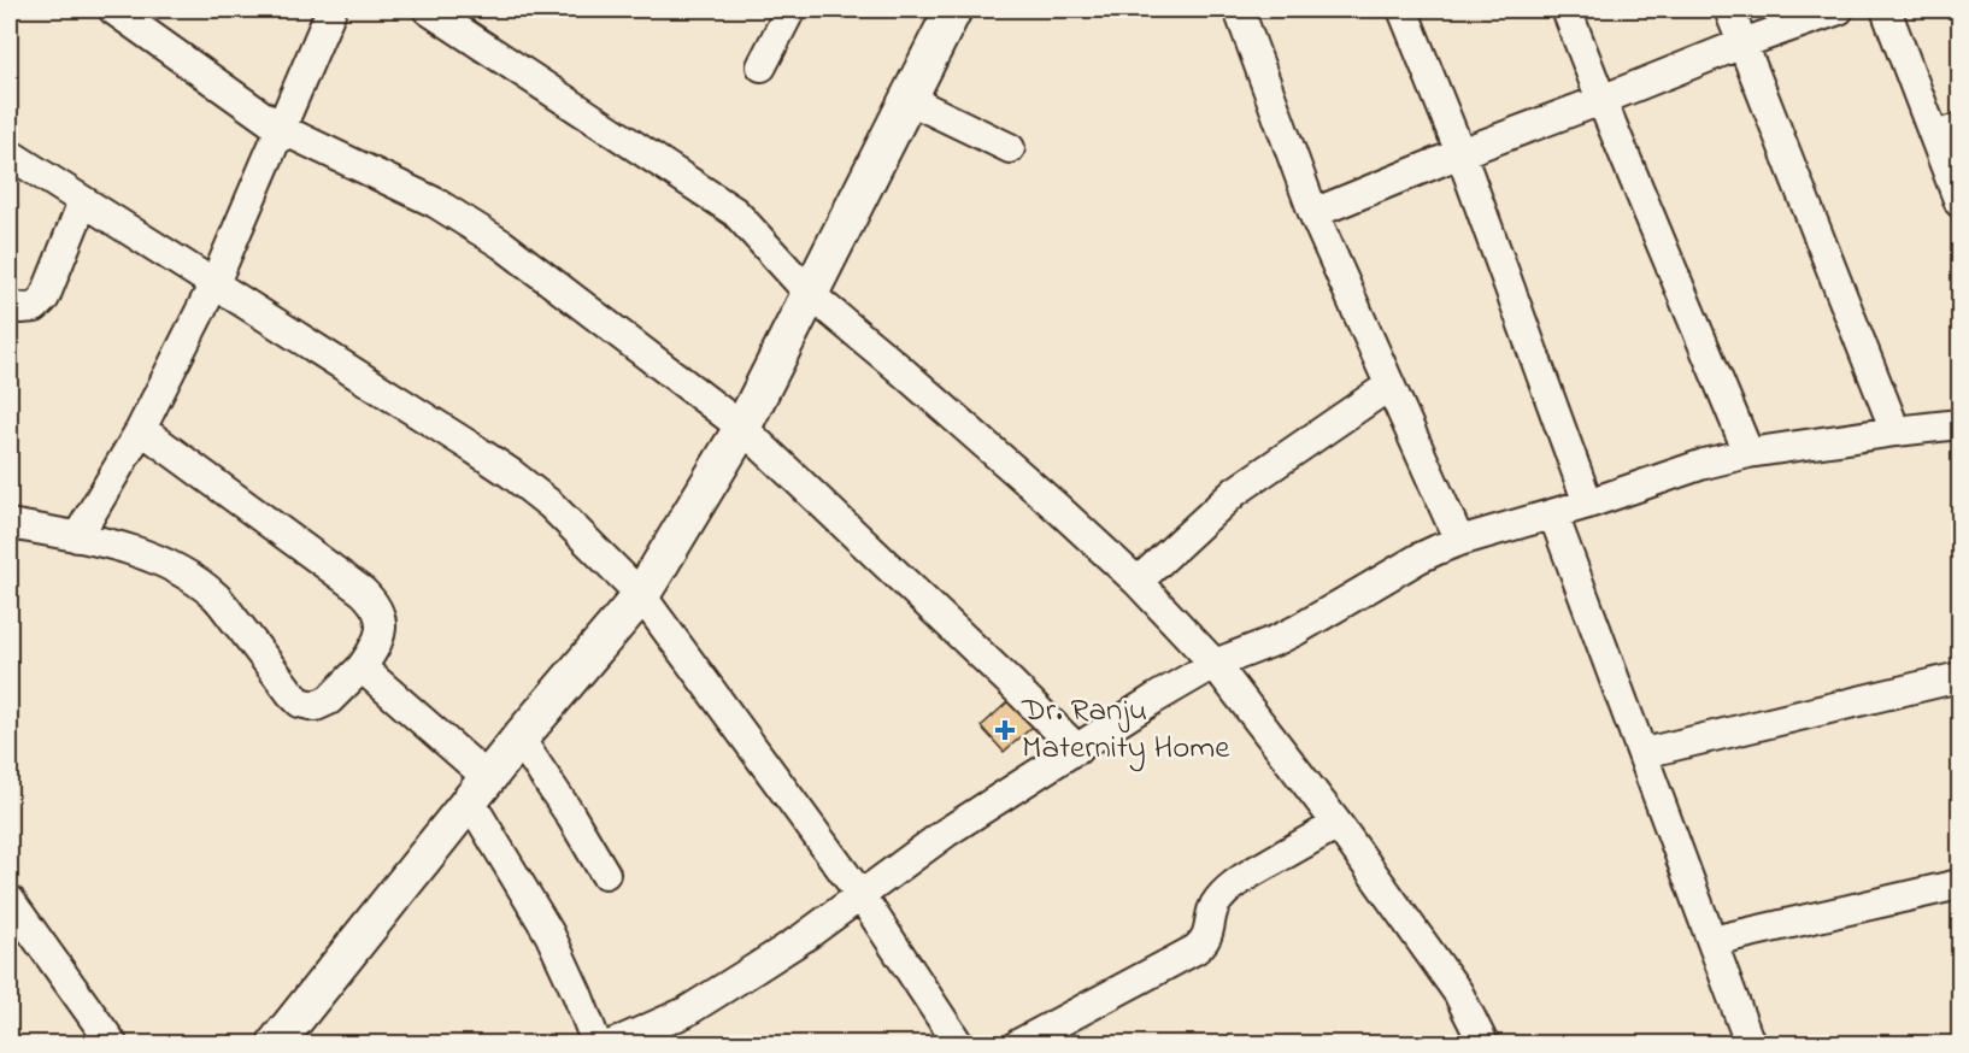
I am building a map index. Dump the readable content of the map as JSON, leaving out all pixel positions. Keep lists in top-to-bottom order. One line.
{"places":{"health":["Dr. Ranju Maternity Home"]}}
